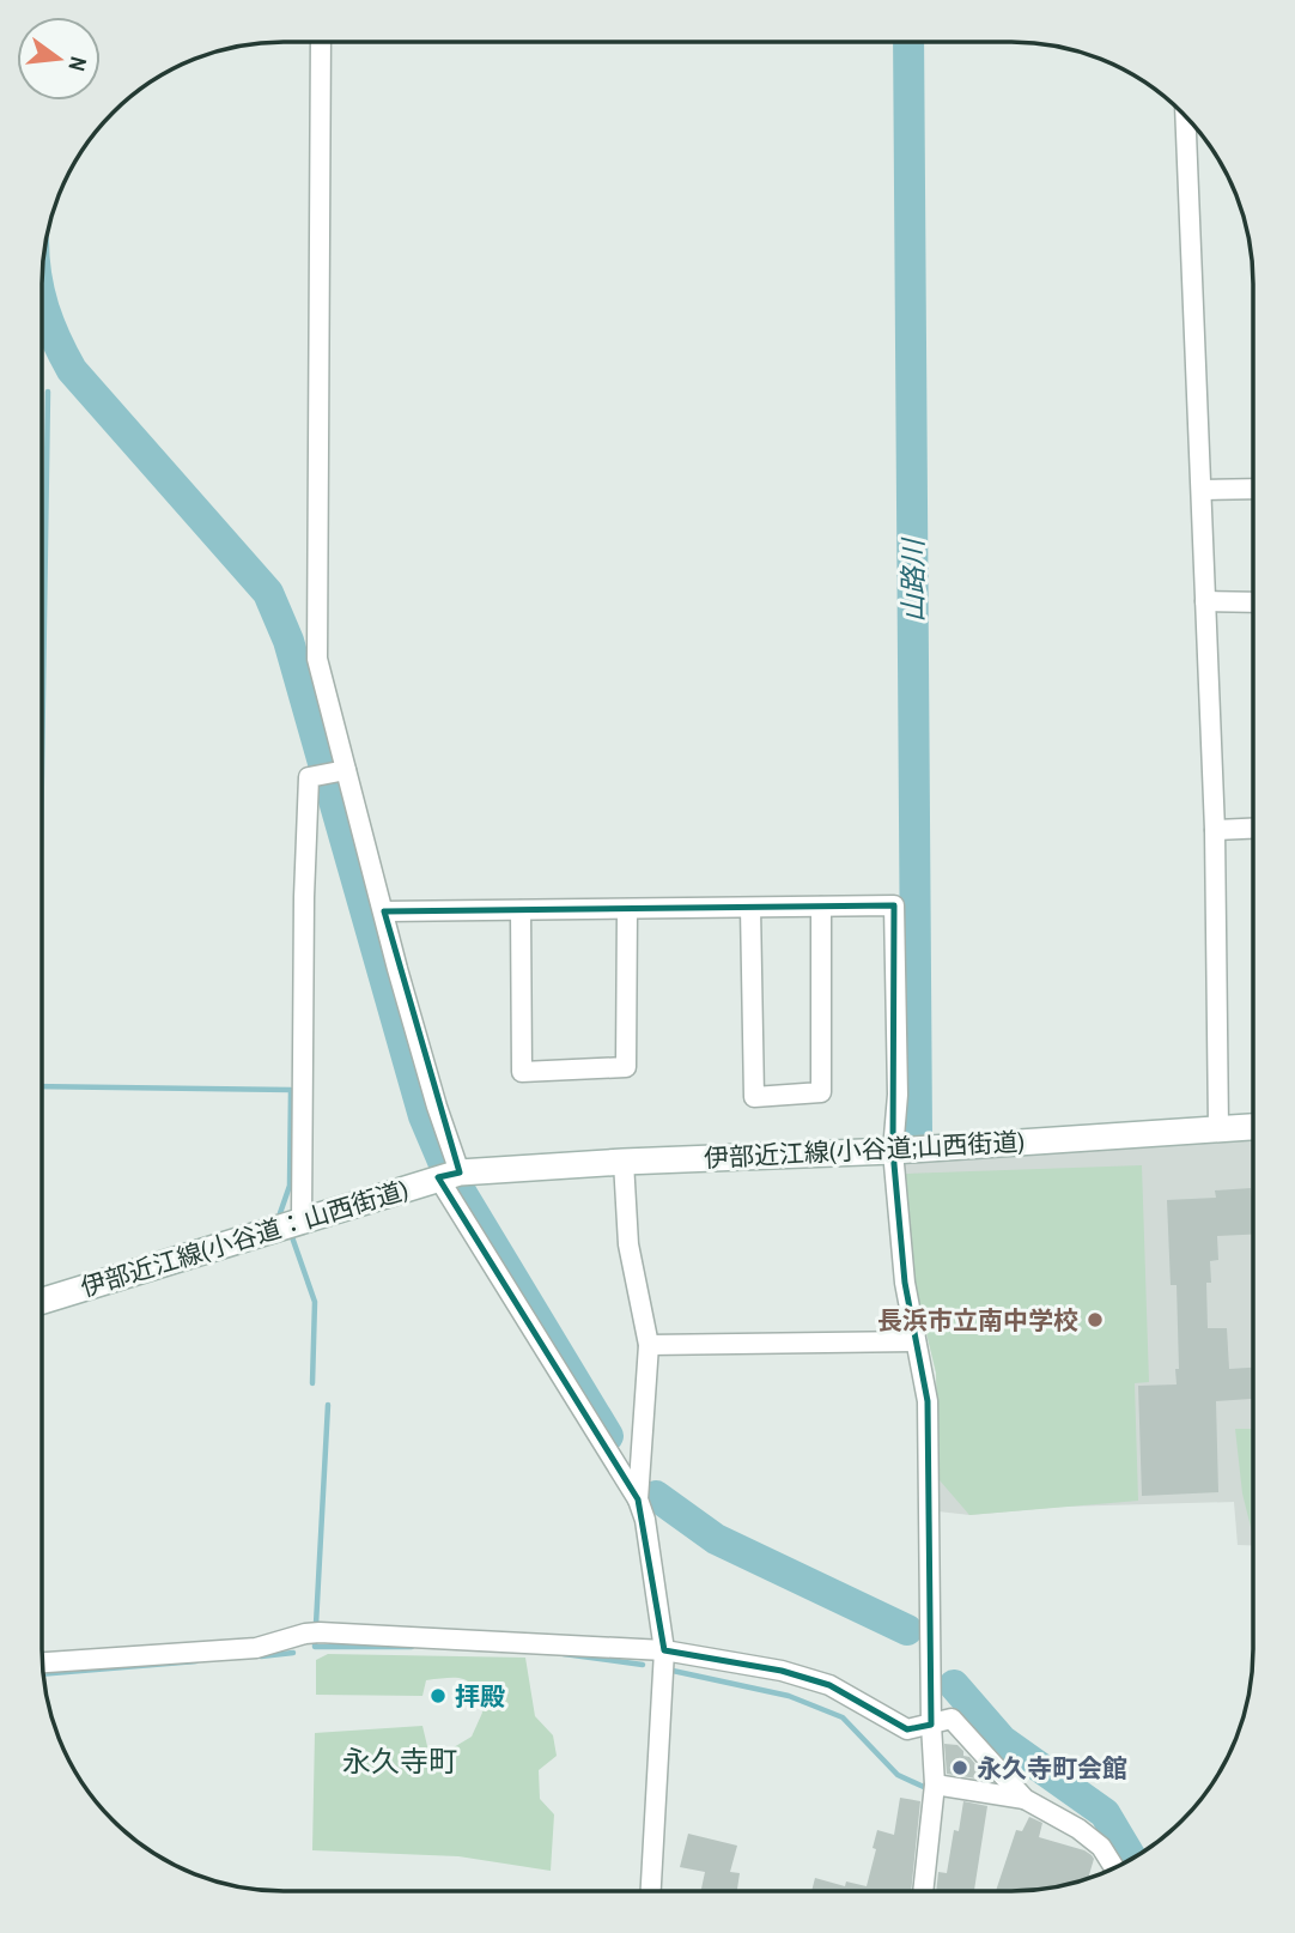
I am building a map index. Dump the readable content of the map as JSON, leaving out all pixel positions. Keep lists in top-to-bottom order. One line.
{"streets":{"main road":["伊部近江線(小谷道;山西街道)","伊部近江線(小谷道：山西街道)"]},"crossings":[["伊部近江線(小谷道;山西街道)","伊部近江線(小谷道：山西街道)"]],"districts":["永久寺町"],"water":["山路川"],"places":["長浜市立南中学校","拝殿","永久寺町会館"],"north":"right"}
